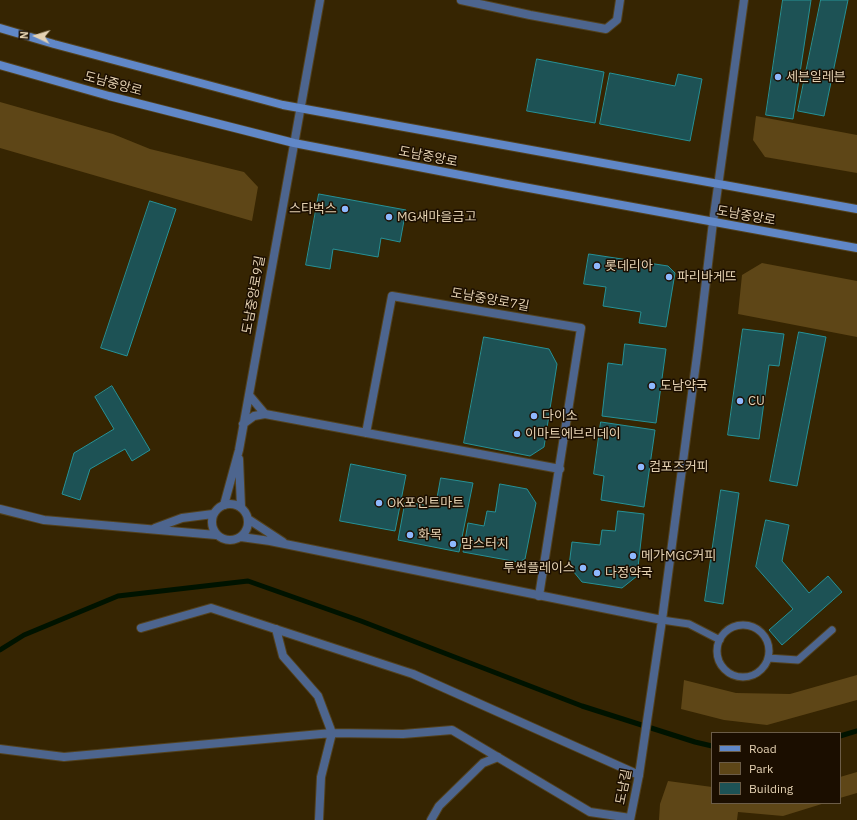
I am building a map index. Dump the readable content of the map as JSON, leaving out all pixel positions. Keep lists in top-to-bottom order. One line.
{"streets":{"main road":["도남중앙로"],"street":["도남중앙로9길","도남중앙로7길","도남길"]},"crossings":[["도남중앙로","도남중앙로9길"],["도남중앙로","도남길"]],"places":["세븐일레븐","스타벅스","MG새마을금고","롯데리아","파리바게뜨","도남약국","CU","다이소","이마트에브리데이","컴포즈커피","OK포인트마트","화목","맘스터치","메가MGC커피","투썸플레이스","다정약국"],"legend":["Road","Park","Building"],"north":"left"}
